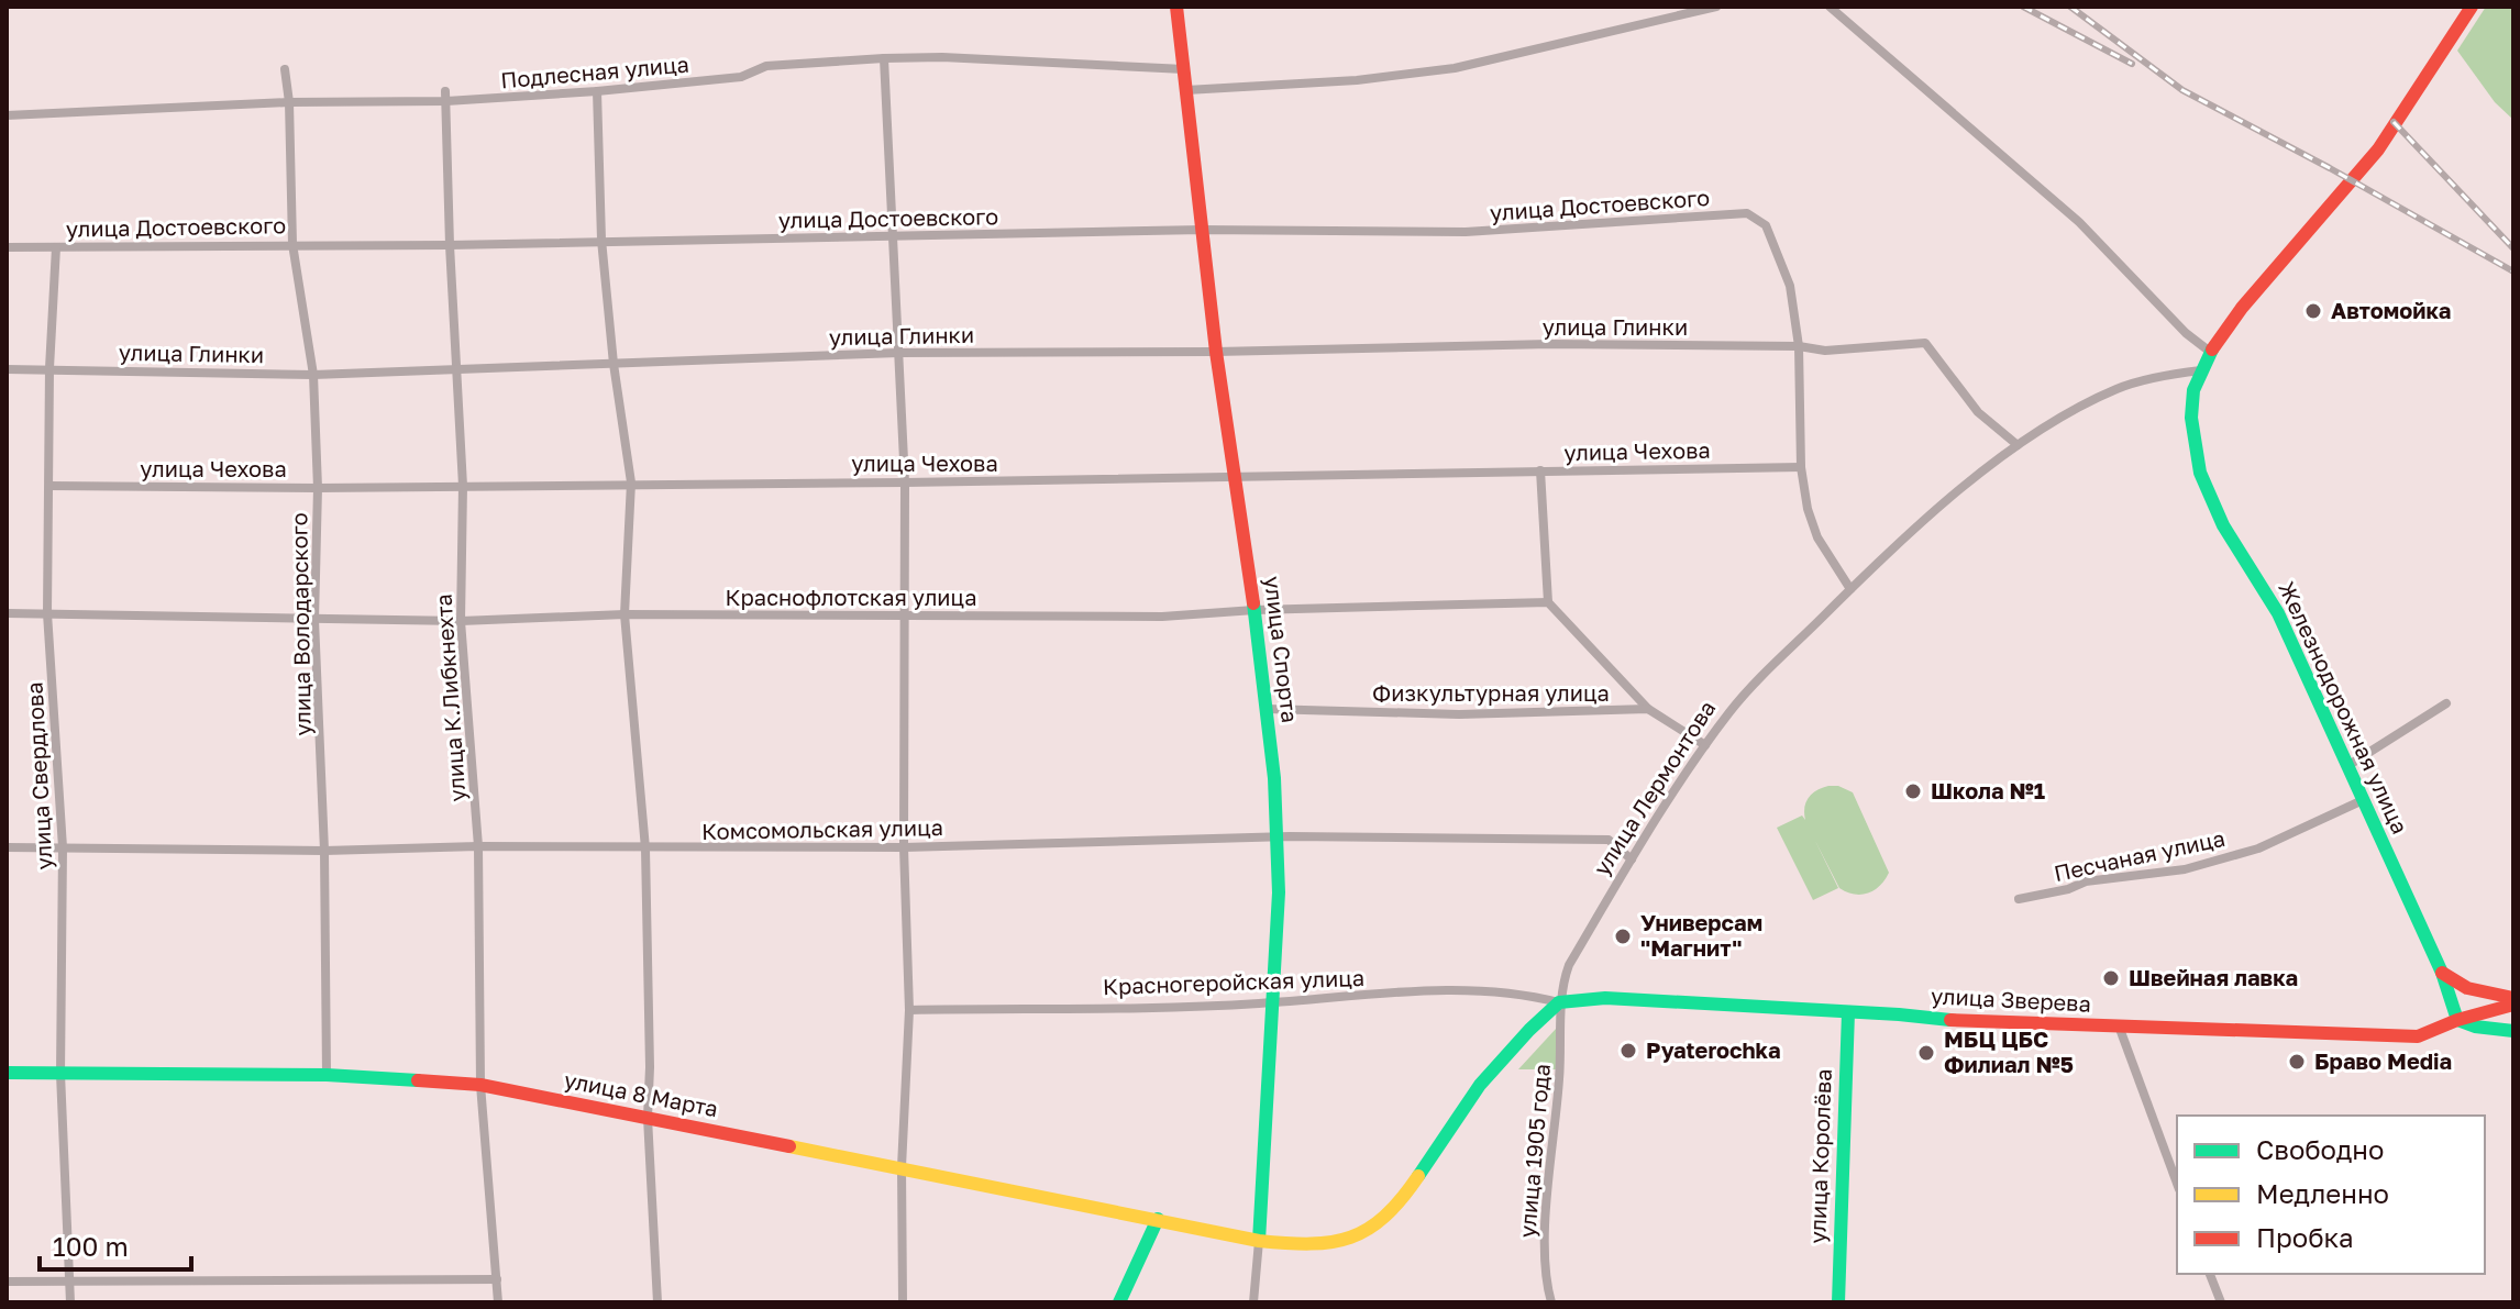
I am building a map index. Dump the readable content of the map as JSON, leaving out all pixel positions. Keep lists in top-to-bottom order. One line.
{"streets":{"main road":["улица Спорта","Железнодорожная улица","улица Зверева","улица 8 Марта","улица Королёва"],"street":["Подлесная улица","улица Достоевского","улица Глинки","улица Чехова","Краснофлотская улица","улица Володарского","Физкультурная улица","улица К.Либкнехта","улица Свердлова","улица Лермонтова","Комсомольская улица","Песчаная улица","Красногеройская улица","улица 1905 года"]},"crossings":[["Подлесная улица","улица Володарского"],["Подлесная улица","улица Спорта"],["Подлесная улица","улица К.Либкнехта"],["улица Достоевского","улица Глинки"],["улица Достоевского","улица Володарского"],["улица Достоевского","улица Спорта"],["улица Достоевского","улица К.Либкнехта"],["улица Достоевского","улица Свердлова"],["улица Глинки","улица Володарского"],["улица Глинки","улица Спорта"],["улица Глинки","улица К.Либкнехта"],["улица Глинки","улица Свердлова"],["улица Глинки","улица Лермонтова"],["улица Чехова","улица Володарского"],["улица Чехова","улица Спорта"],["улица Чехова","улица К.Либкнехта"],["улица Чехова","улица Свердлова"],["Краснофлотская улица","улица Володарского"],["Краснофлотская улица","улица Спорта"],["Краснофлотская улица","улица К.Либкнехта"],["Краснофлотская улица","улица Свердлова"],["улица Володарского","Комсомольская улица"],["улица Володарского","улица 8 Марта"],["улица Спорта","Физкультурная улица"],["улица Спорта","Комсомольская улица"],["улица Спорта","Красногеройская улица"],["улица Спорта","улица 8 Марта"],["улица К.Либкнехта","Комсомольская улица"],["улица К.Либкнехта","улица 8 Марта"],["Железнодорожная улица","улица Лермонтова"],["Железнодорожная улица","Песчаная улица"],["Железнодорожная улица","улица Зверева"],["улица Свердлова","Комсомольская улица"],["улица Свердлова","улица 8 Марта"],["улица Лермонтова","Комсомольская улица"],["улица Лермонтова","Красногеройская улица"],["улица Лермонтова","улица Зверева"],["улица Лермонтова","улица 1905 года"],["Красногеройская улица","улица Зверева"],["Красногеройская улица","улица 1905 года"],["улица Зверева","улица 1905 года"],["улица Зверева","улица Королёва"]],"places":["Автомойка","Школа №1","Универсам \"Магнит\"","Швейная лавка","Pyaterochka","МБЦ ЦБС Филиал №5","Браво Media"],"legend":["Свободно","Медленно","Пробка"],"scale_bar":"100 m"}
